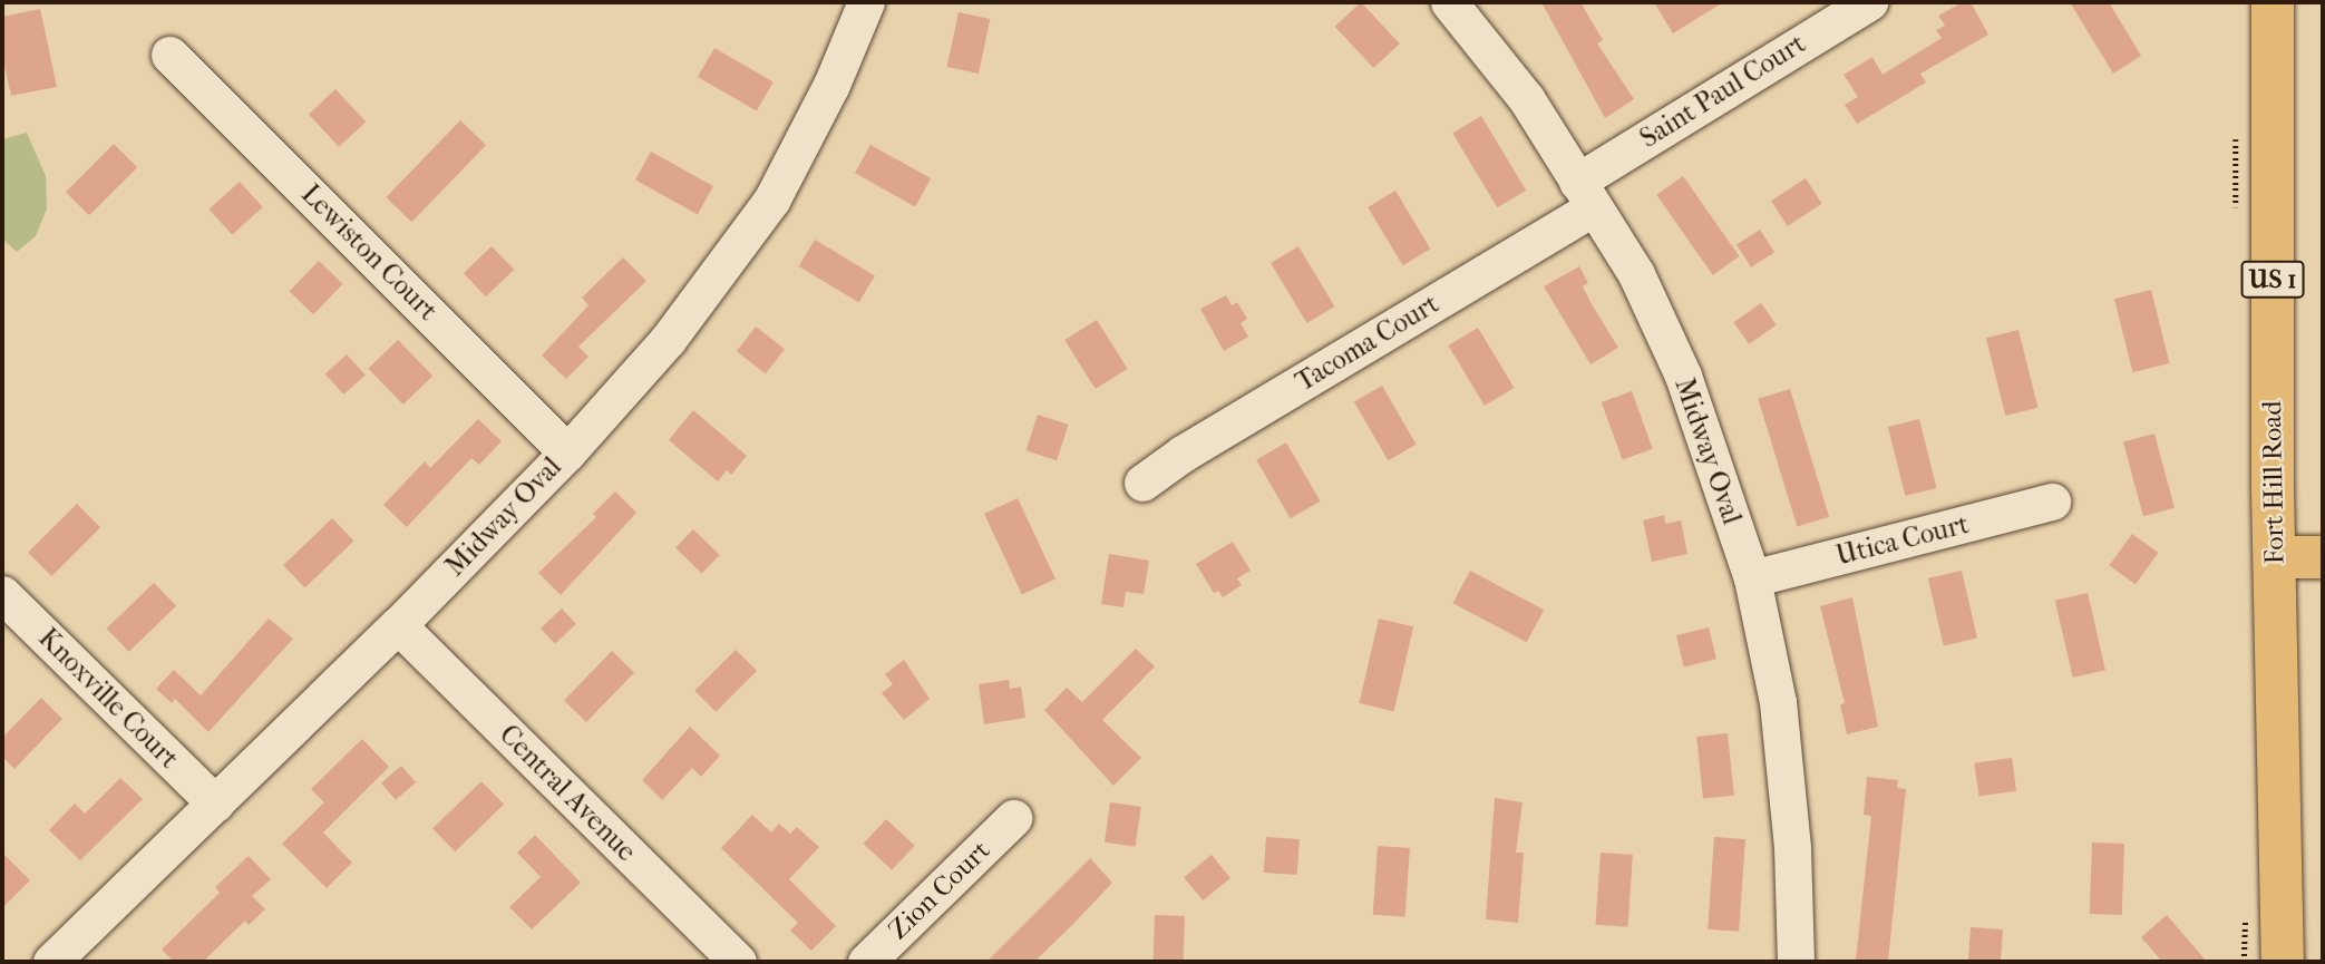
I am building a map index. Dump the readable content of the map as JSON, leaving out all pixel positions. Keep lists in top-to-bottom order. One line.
{"streets":{"main road":["US 1","Fort Hill Road"],"street":["Saint Paul Court","Lewiston Court","Tacoma Court","Midway Oval","Utica Court","Knoxville Court","Central Avenue","Zion Court"]},"crossings":[["Saint Paul Court","Tacoma Court"],["Saint Paul Court","Midway Oval"],["Lewiston Court","Midway Oval"],["Tacoma Court","Midway Oval"],["Midway Oval","Utica Court"],["Midway Oval","Knoxville Court"],["Midway Oval","Central Avenue"]]}
